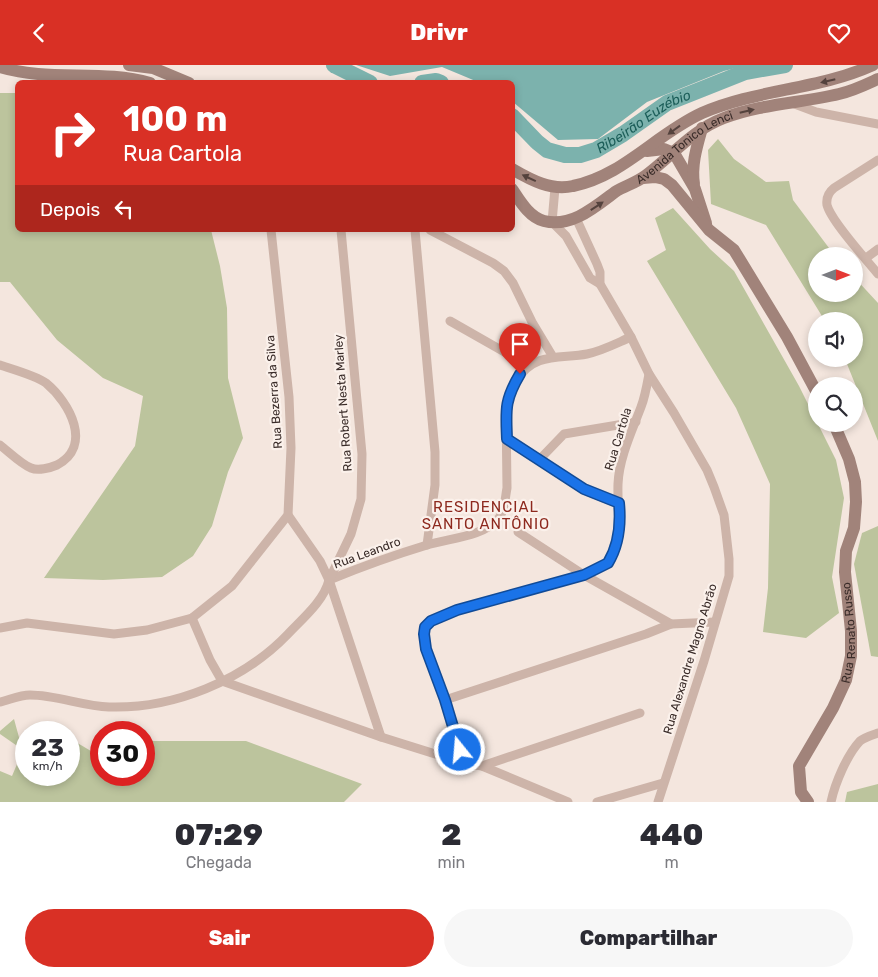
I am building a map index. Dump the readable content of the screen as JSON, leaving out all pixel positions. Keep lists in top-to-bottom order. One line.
{"streets":{"main road":["Avenida Tonico Lenci","Rua Renato Russo"],"street":["Rua Bezerra da Silva","Rua Robert Nesta Marley","Rua Cartola","Rua Leandro","Rua Alexandre Magno Abrão"]},"crossings":[["Rua Robert Nesta Marley","Rua Leandro"],["Rua Cartola","Rua Alexandre Magno Abrão"]],"districts":["RESIDENCIAL SANTO ANTÔNIO"],"water":["Ribeirão Euzébio"],"north":"right","page":{"header":"Drivr","turn":["100 m","Rua Cartola"],"then":"Depois","speed":"23 km/h","limit":"30","eta":["07:29","Chegada","2","min","440","m"],"buttons":["Sair","Compartilhar"]}}
